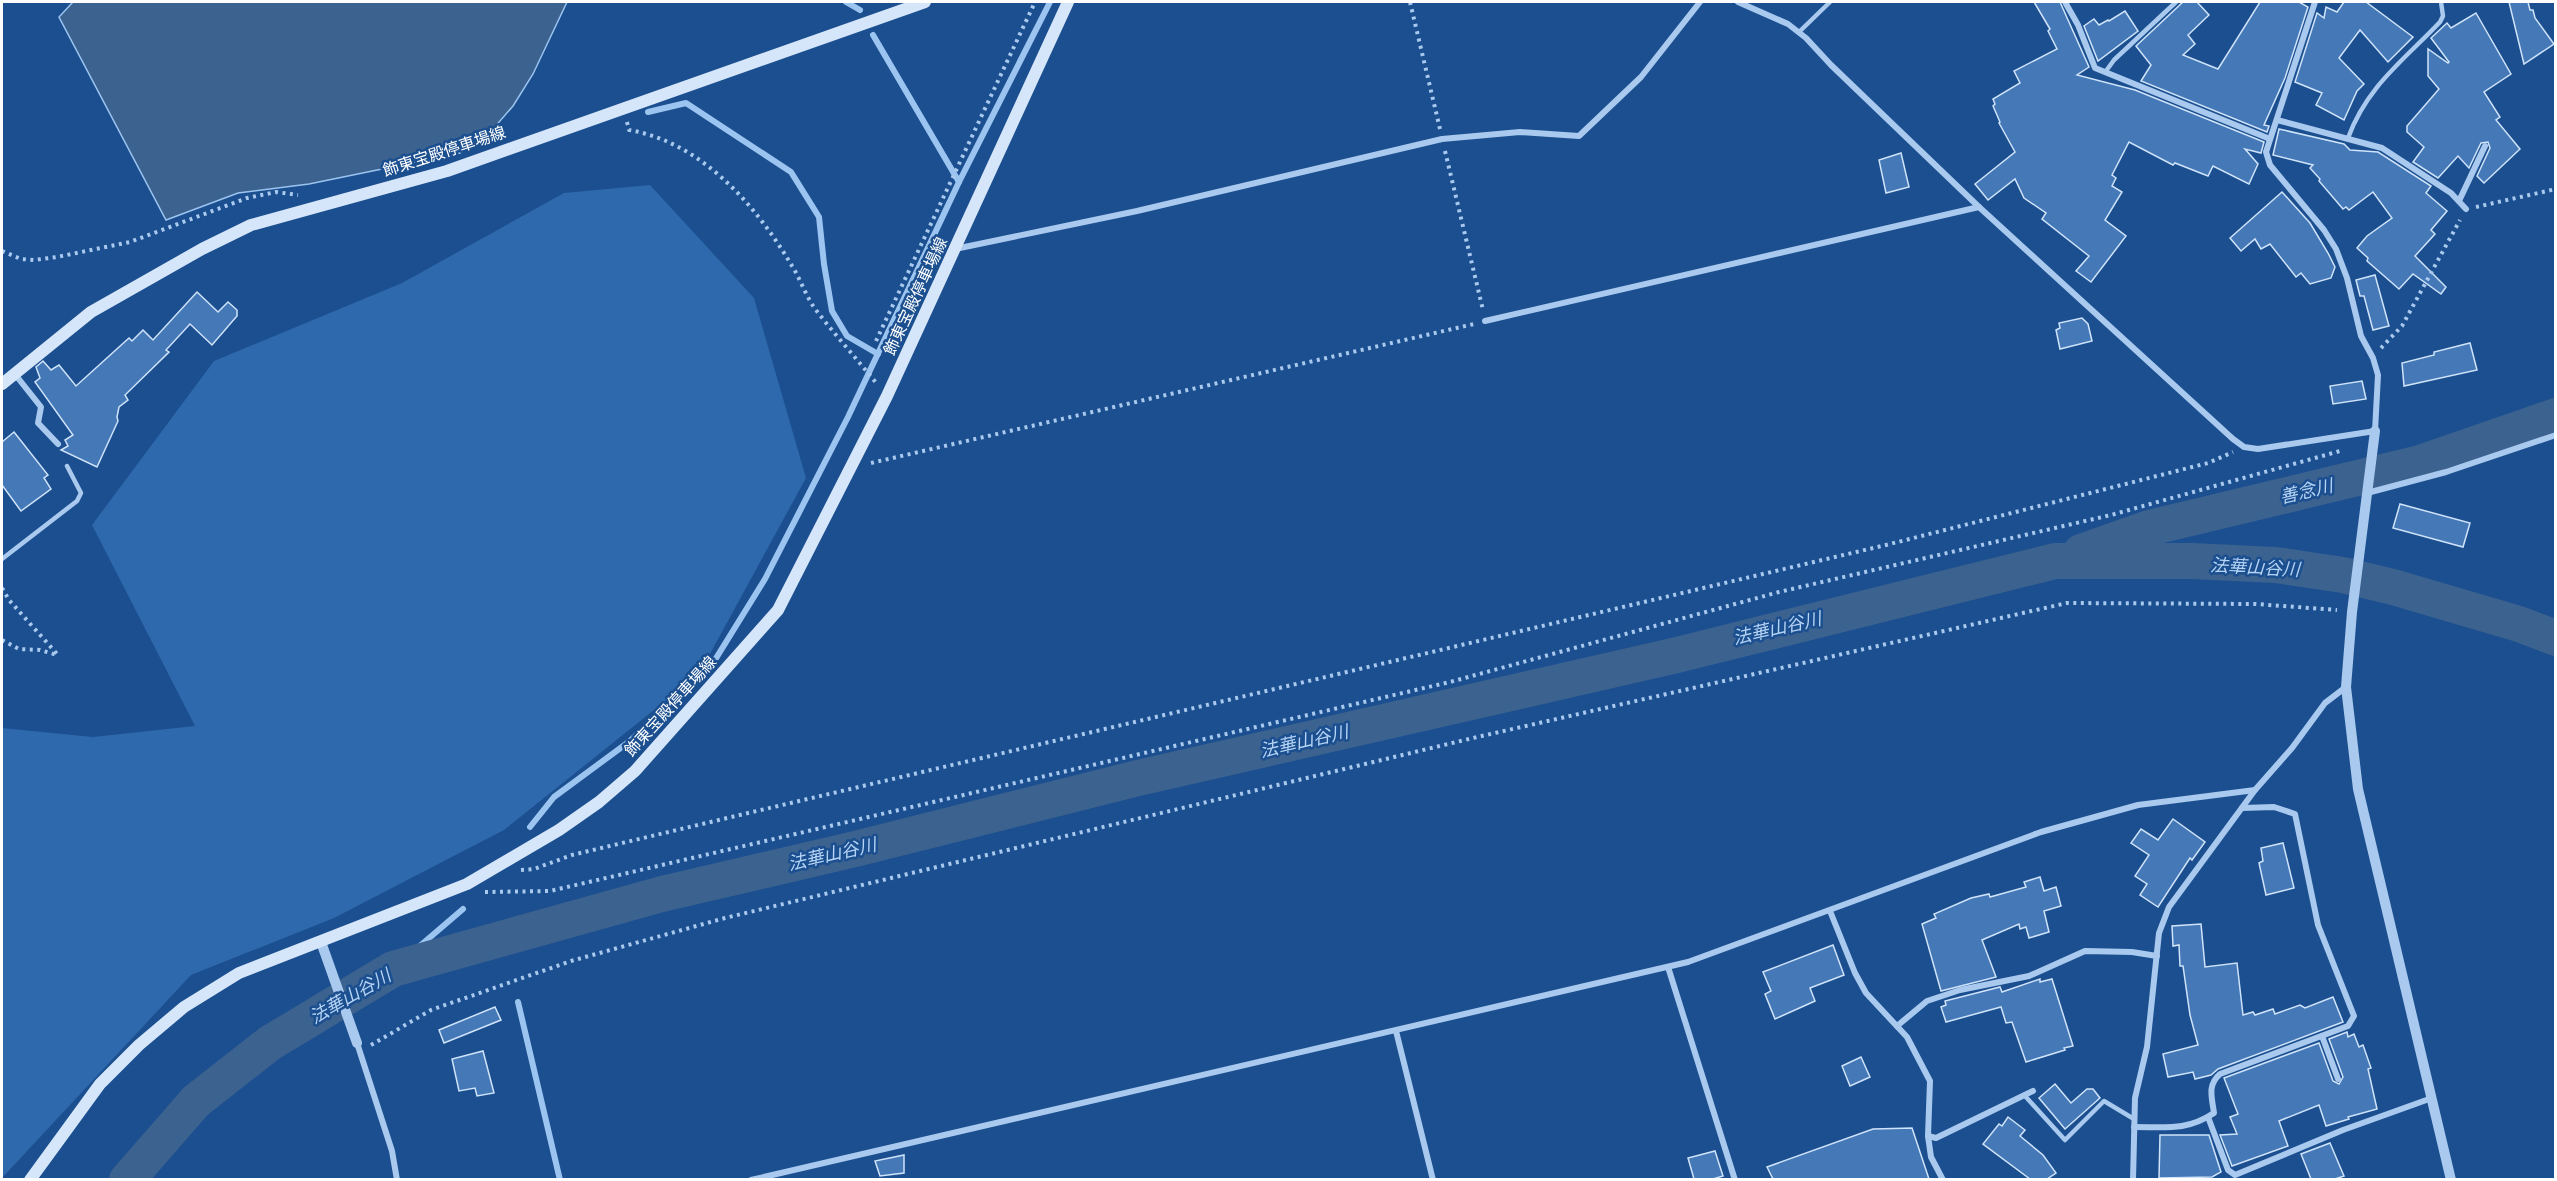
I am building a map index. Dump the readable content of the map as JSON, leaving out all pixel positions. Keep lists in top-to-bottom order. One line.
{"streets":{"main road":["飾東宝殿停車場線"]},"water":["善念川","法華山谷川"]}
